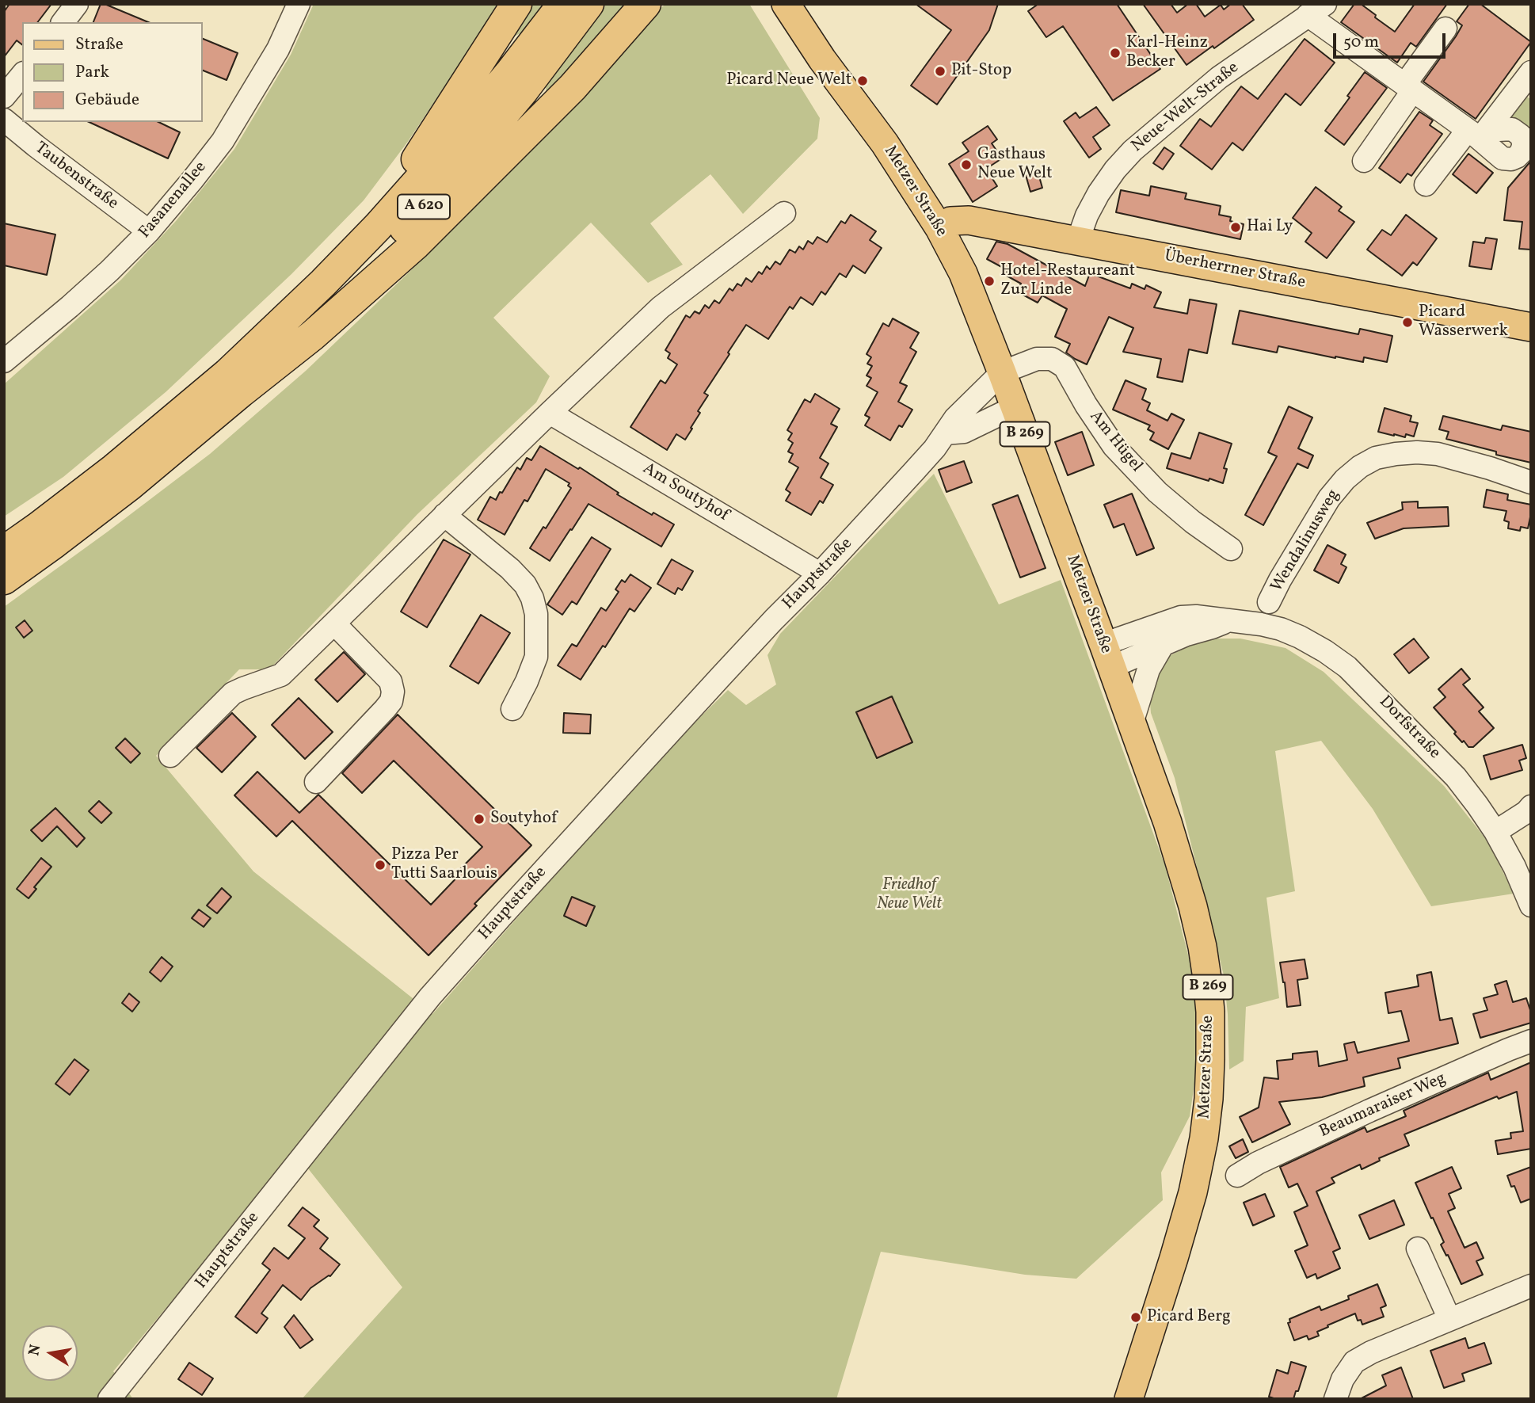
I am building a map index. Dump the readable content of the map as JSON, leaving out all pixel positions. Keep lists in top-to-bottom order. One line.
{"streets":{"highway":["A 620"],"main road":["Metzer Straße","Überherrner Straße","B 269"],"street":["Neue-Welt-Straße","Taubenstraße","Fasanenallee","Am Hügel","Am Soutyhof","Wendalinusweg","Hauptstraße","Dorfstraße","Beaumaraiser Weg"]},"crossings":[["Neue-Welt-Straße","Überherrner Straße"],["Taubenstraße","Fasanenallee"],["Metzer Straße","Überherrner Straße"],["Metzer Straße","Am Hügel"],["Metzer Straße","Hauptstraße"],["Metzer Straße","Dorfstraße"],["Am Hügel","Hauptstraße"],["Am Soutyhof","Hauptstraße"]],"parks":["Friedhof Neue Welt"],"places":["Karl-Heinz Becker","Pit-Stop","Picard Neue Welt","Gasthaus Neue Welt","Hai Ly","Hotel-Restaureant Zur Linde","Picard Wasserwerk","Soutyhof","Pizza Per Tutti Saarlouis","Picard Berg"],"legend":["Straße","Park","Gebäude"],"scale_bar":"50 m","north":"left"}
